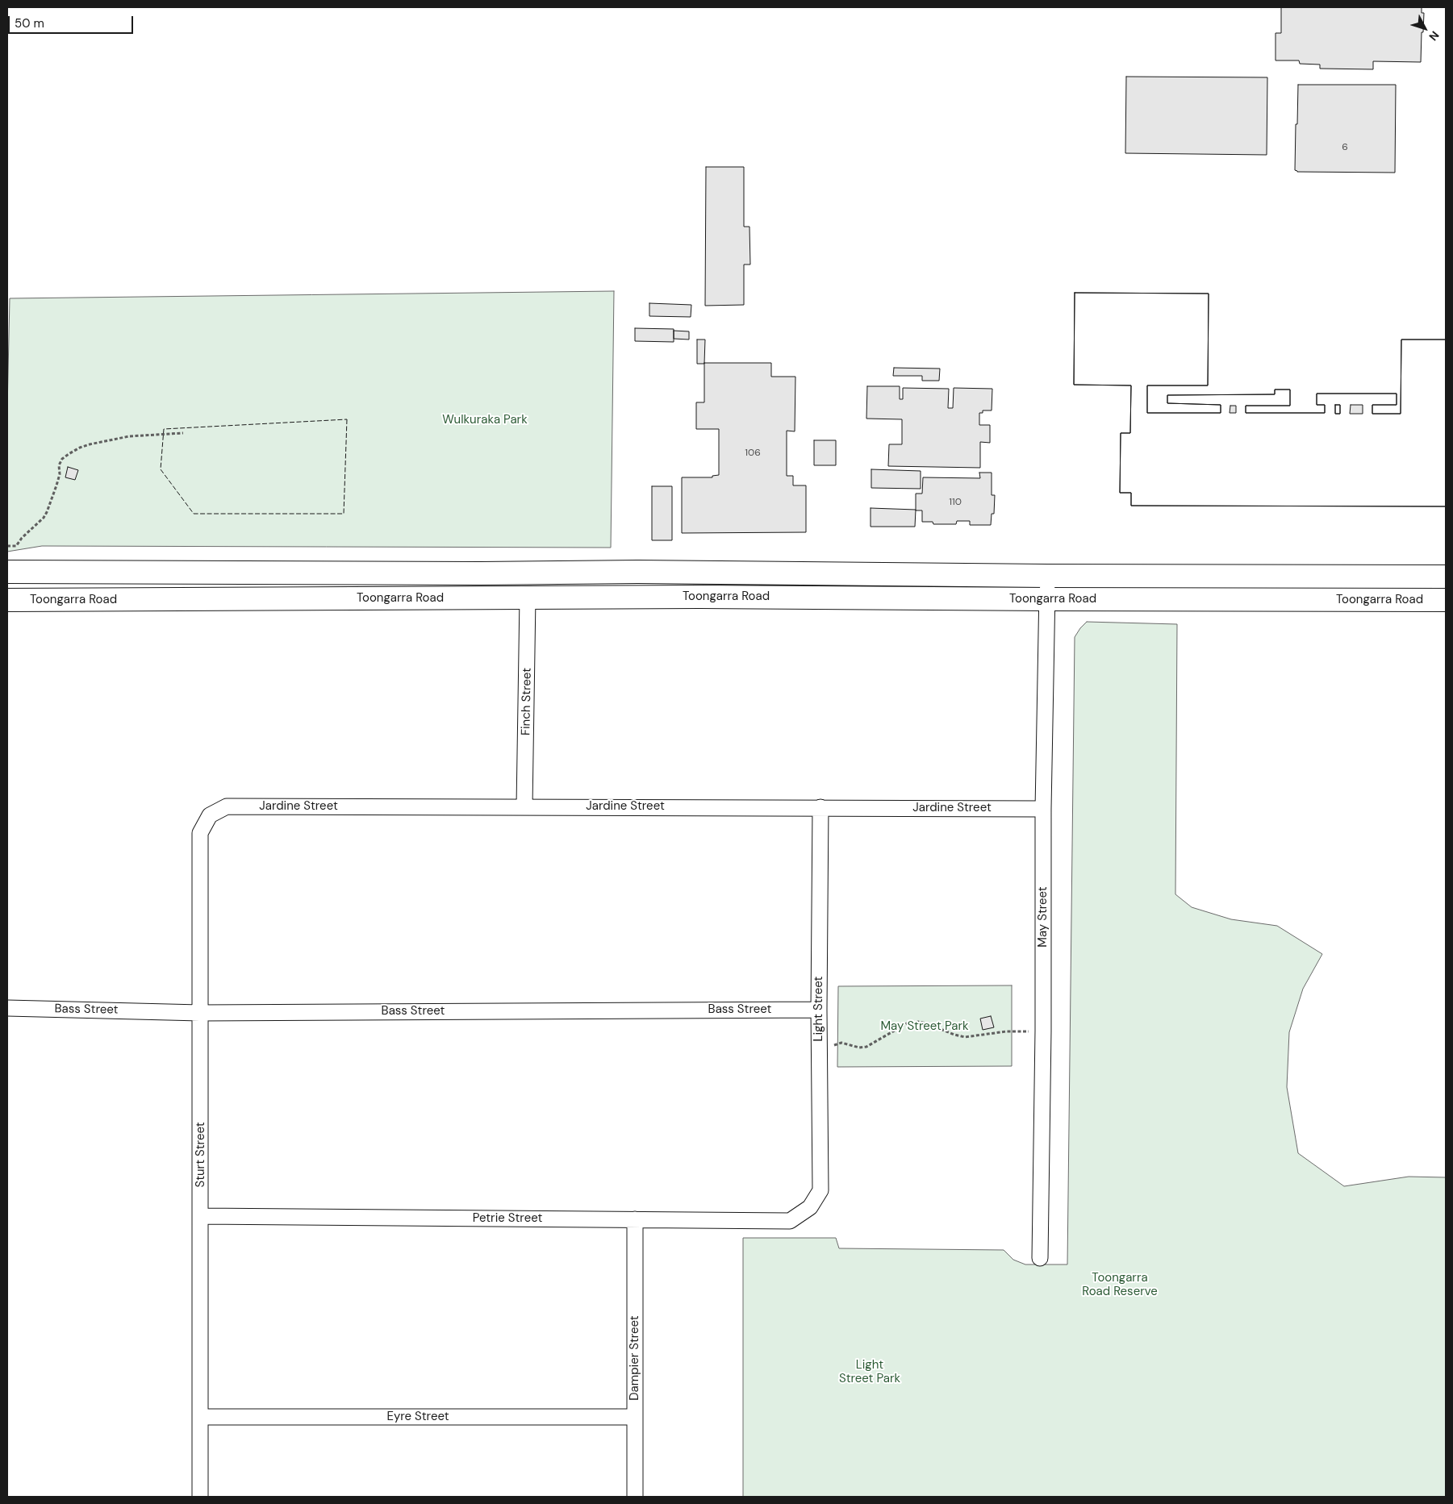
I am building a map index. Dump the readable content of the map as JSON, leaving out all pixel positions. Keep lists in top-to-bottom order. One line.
{"streets":{"main road":["Toongarra Road"],"street":["Finch Street","Jardine Street","May Street","Light Street","Bass Street","Sturt Street","Petrie Street","Dampier Street","Eyre Street"]},"crossings":[["Toongarra Road","Finch Street"],["Toongarra Road","May Street"],["Finch Street","Jardine Street"],["Jardine Street","May Street"],["Jardine Street","Light Street"],["Jardine Street","Sturt Street"],["Light Street","Bass Street"],["Light Street","Petrie Street"],["Bass Street","Sturt Street"],["Sturt Street","Petrie Street"],["Sturt Street","Eyre Street"],["Petrie Street","Dampier Street"],["Dampier Street","Eyre Street"]],"parks":["Wulkuraka Park","May Street Park","Toongarra Road Reserve","Light Street Park"],"house_numbers":["6","106","110"],"scale_bar":"50 m","north":"bottom right"}
